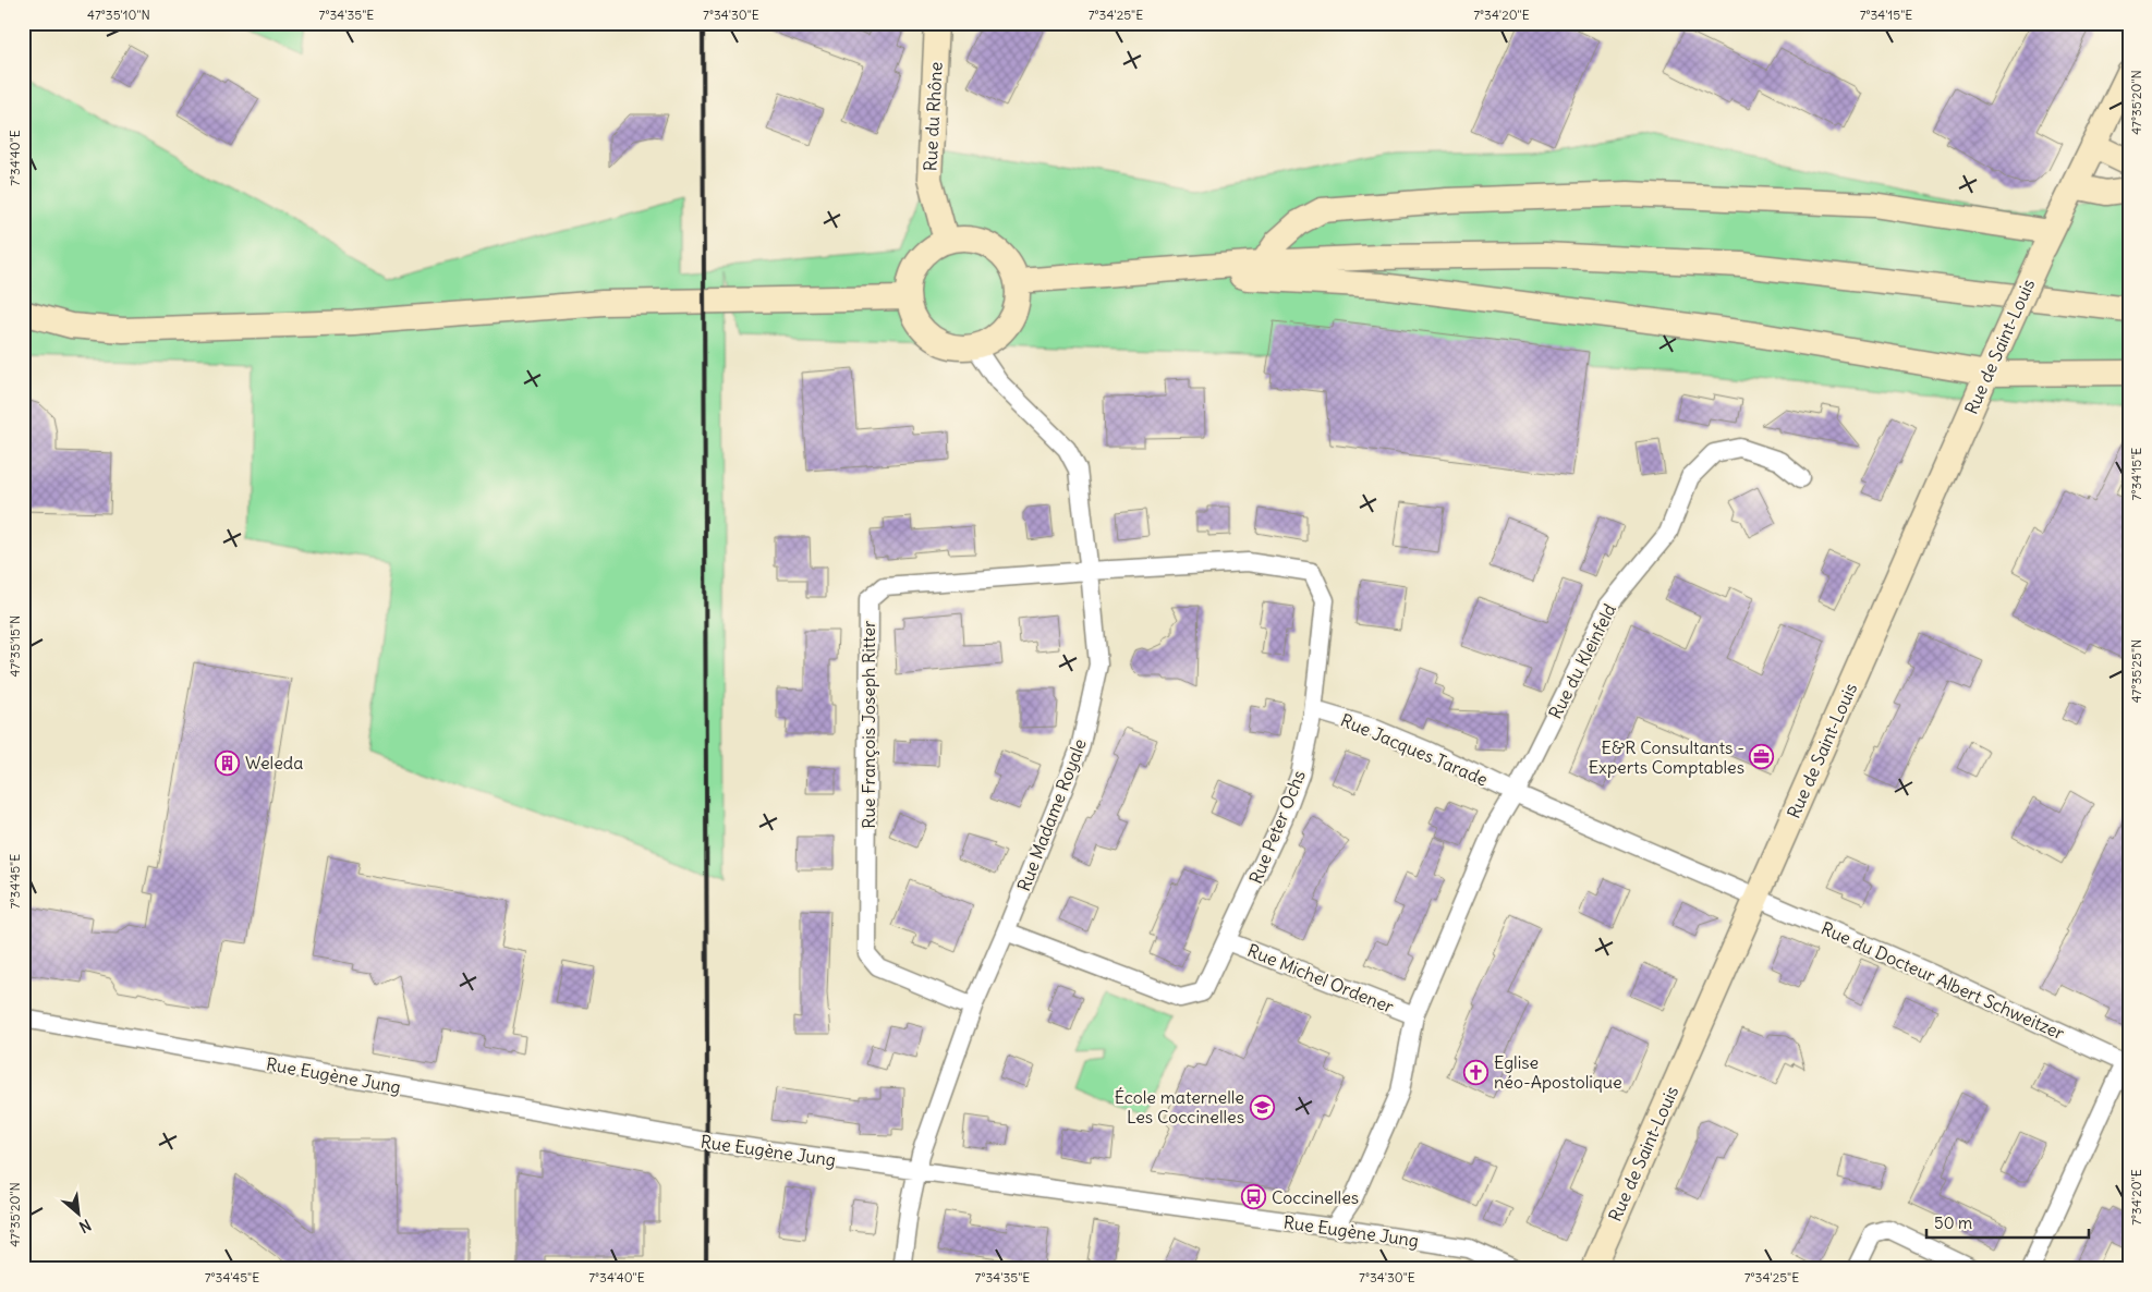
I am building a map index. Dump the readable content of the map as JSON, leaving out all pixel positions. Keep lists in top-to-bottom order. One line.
{"streets":{"main road":["Rue du Rhône","Rue de Saint-Louis"],"street":["Rue du Kleinfeld","Rue François Joseph Ritter","Rue Jacques Tarade","Rue Madame Royale","Rue Peter Ochs","Rue Michel Ordener","Rue du Docteur Albert Schweitzer","Rue Eugène Jung"]},"crossings":[["Rue du Rhône","Rue Madame Royale"],["Rue de Saint-Louis","Rue du Docteur Albert Schweitzer"],["Rue du Kleinfeld","Rue Jacques Tarade"],["Rue du Kleinfeld","Rue Michel Ordener"],["Rue du Kleinfeld","Rue Eugène Jung"],["Rue François Joseph Ritter","Rue Madame Royale"],["Rue François Joseph Ritter","Rue Peter Ochs"],["Rue Jacques Tarade","Rue Peter Ochs"],["Rue Madame Royale","Rue Peter Ochs"],["Rue Madame Royale","Rue Eugène Jung"],["Rue Peter Ochs","Rue Michel Ordener"]],"places":{"office":["E&R Consultants - Experts Comptables"],"building":["Weleda"],"church":["Eglise néo-Apostolique"],"school or university":["École maternelle Les Coccinelles"],"bus stop":["Coccinelles"]},"scale_bar":"50 m","north":"bottom right","coordinates":["47°35'10\"N","7°34'35\"E","7°34'30\"E","7°34'25\"E","7°34'20\"E","7°34'15\"E","47°35'20\"N","7°34'40\"E","47°35'15\"N","47°35'25\"N","7°34'45\"E"]}
